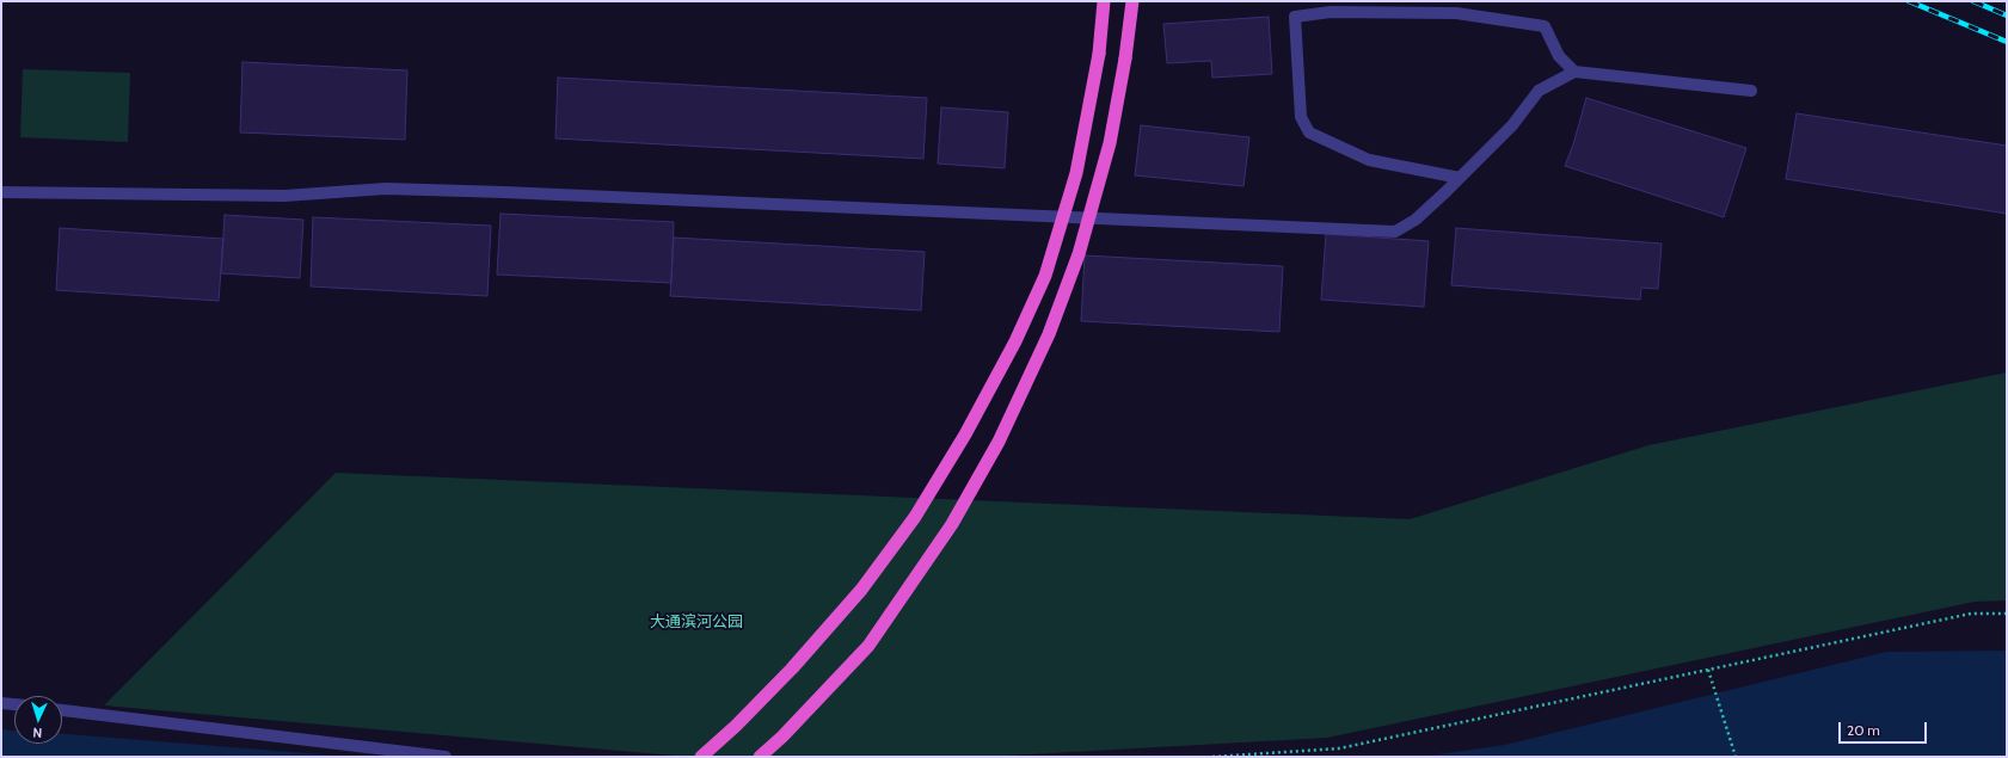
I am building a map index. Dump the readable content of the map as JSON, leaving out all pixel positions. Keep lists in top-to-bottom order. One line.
{"parks":["大通滨河公园"],"scale_bar":"20 m","north":"bottom"}
